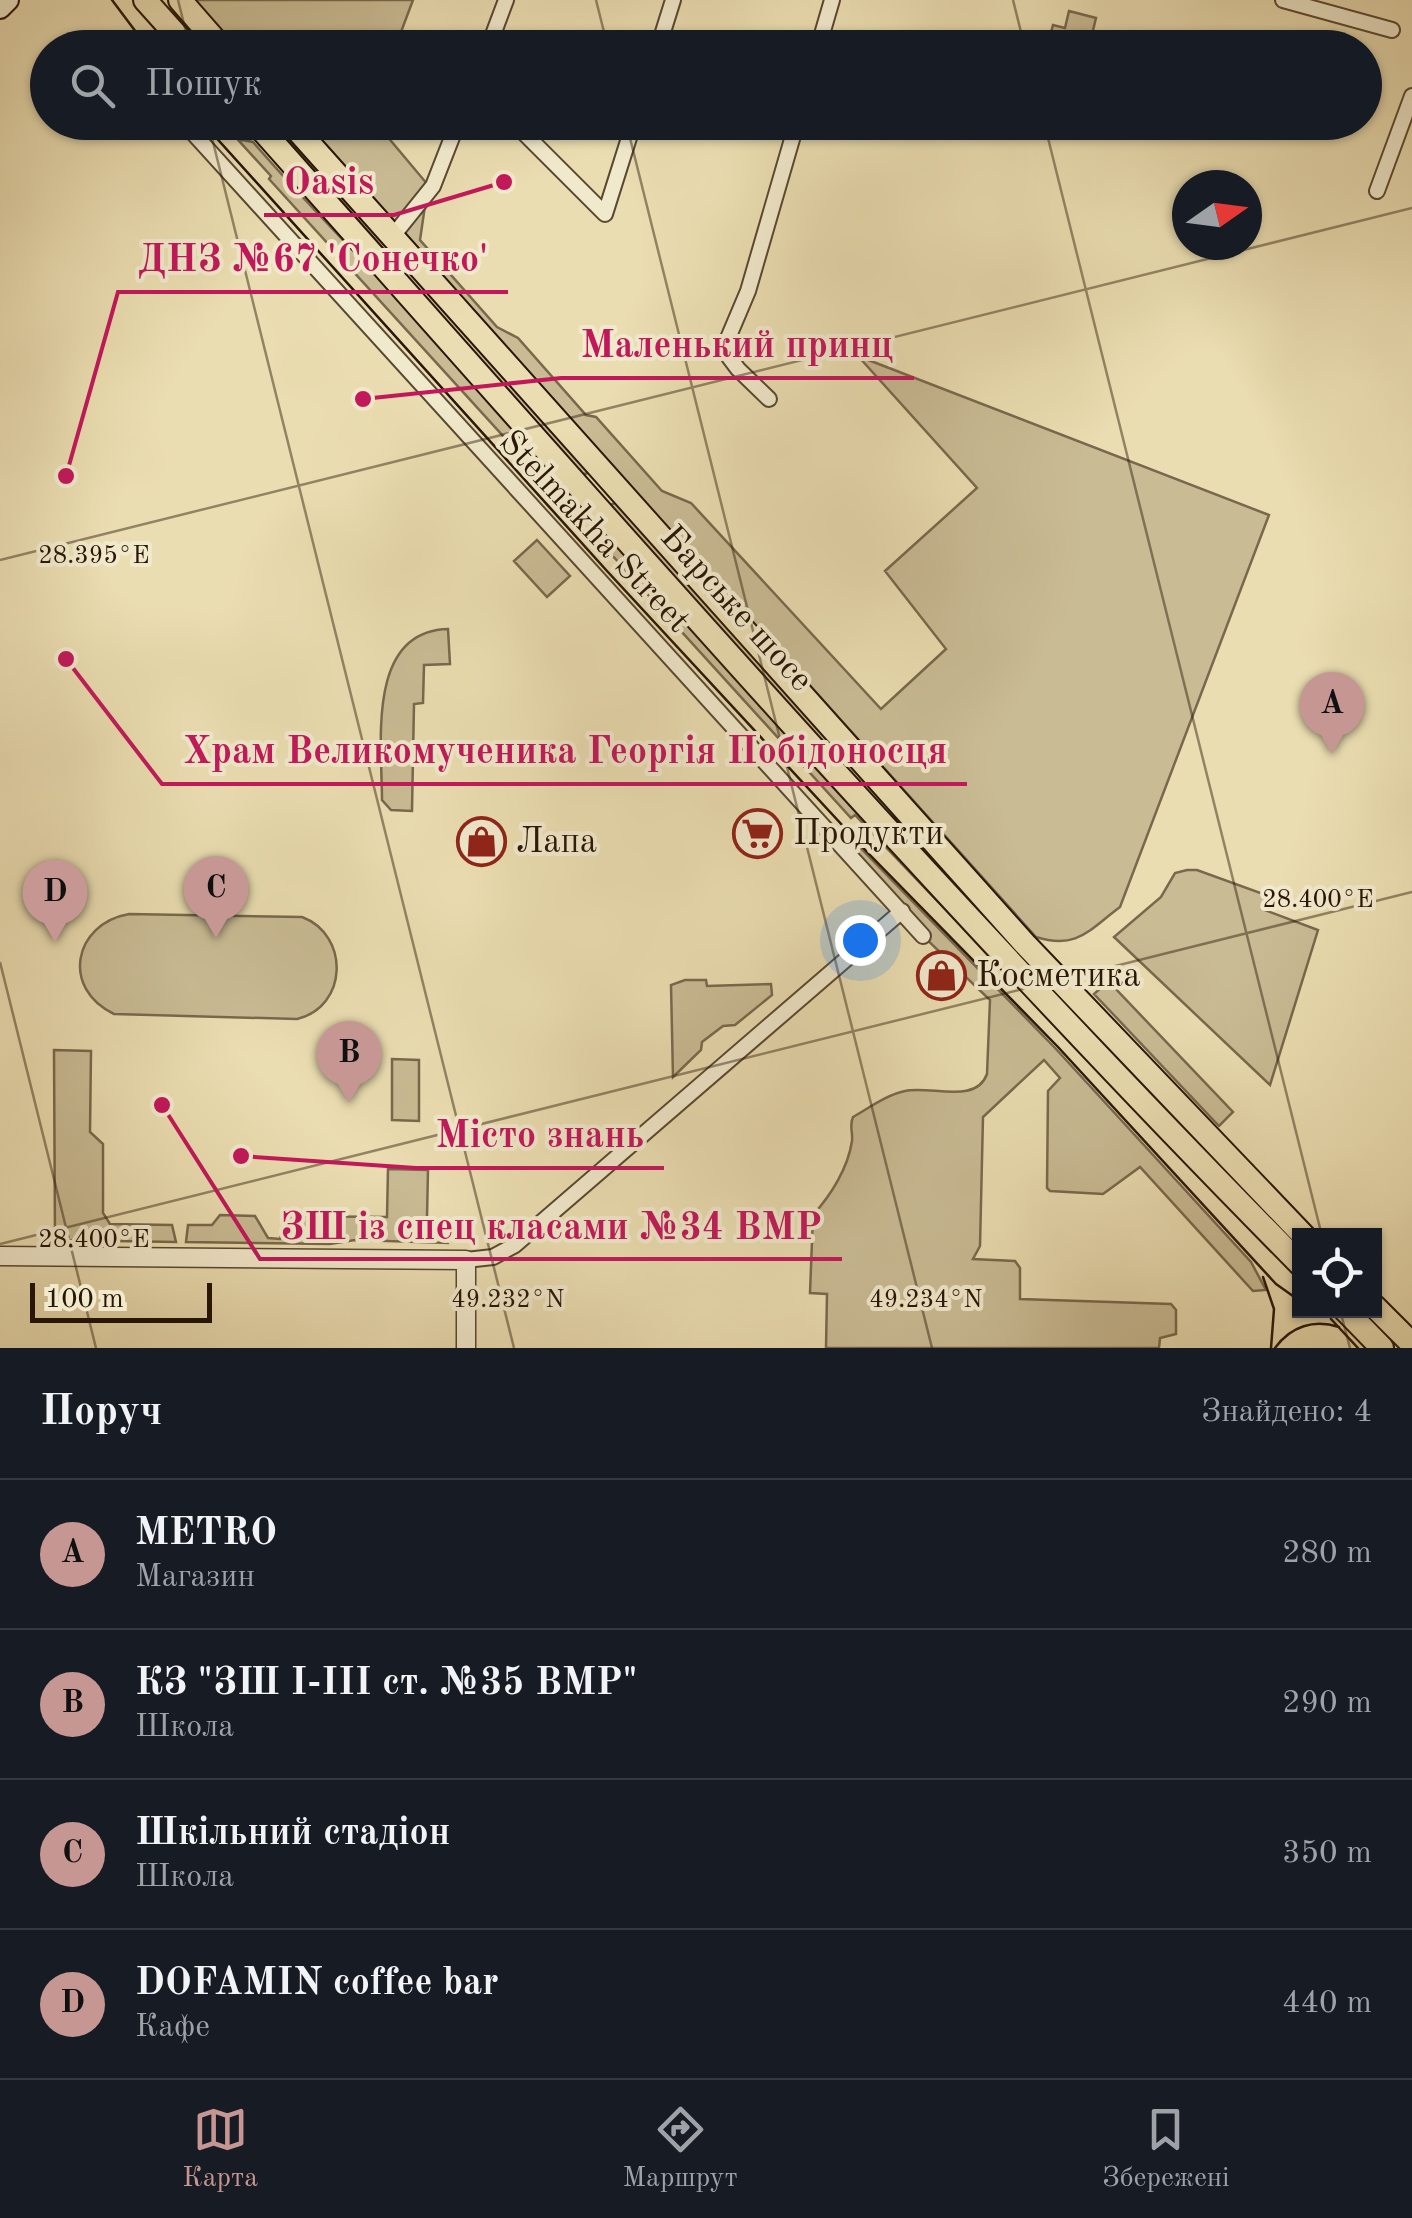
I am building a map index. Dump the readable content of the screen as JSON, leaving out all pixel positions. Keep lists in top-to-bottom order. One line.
{"streets":{"highway":["Барське шосе"],"street":["Stelmakha Street"]},"places":{"other":["Oasis","Маленький принц","ДНЗ №67 'Сонечко'","Храм Великомученика Георгія Побідоносця","ЗШ із спец класами №34 ВМР","Місто знань"],"supermarket":["Продукти"],"shop":["Лапа","Косметика"]},"scale_bar":"100 m","north":"right","page":{"search":"Пошук","pins":["A","C","D","B"],"scale":"100 m","heading":["Поруч","Знайдено: 4"],"list":[{"mark":"A","name":"METRO","note":"Магазин","value":"280 m"},{"mark":"B","name":"КЗ \"ЗШ І-ІІІ ст. №35 ВМР\"","note":"Школа","value":"290 m"},{"mark":"C","name":"Шкільний стадіон","note":"Школа","value":"350 m"},{"mark":"D","name":"DOFAMIN coffee bar","note":"Кафе","value":"440 m"}],"nav":["Карта","Маршрут","Збережені"]},"coordinates":["28.395°E","28.400°E","49.232°N","49.234°N"]}
